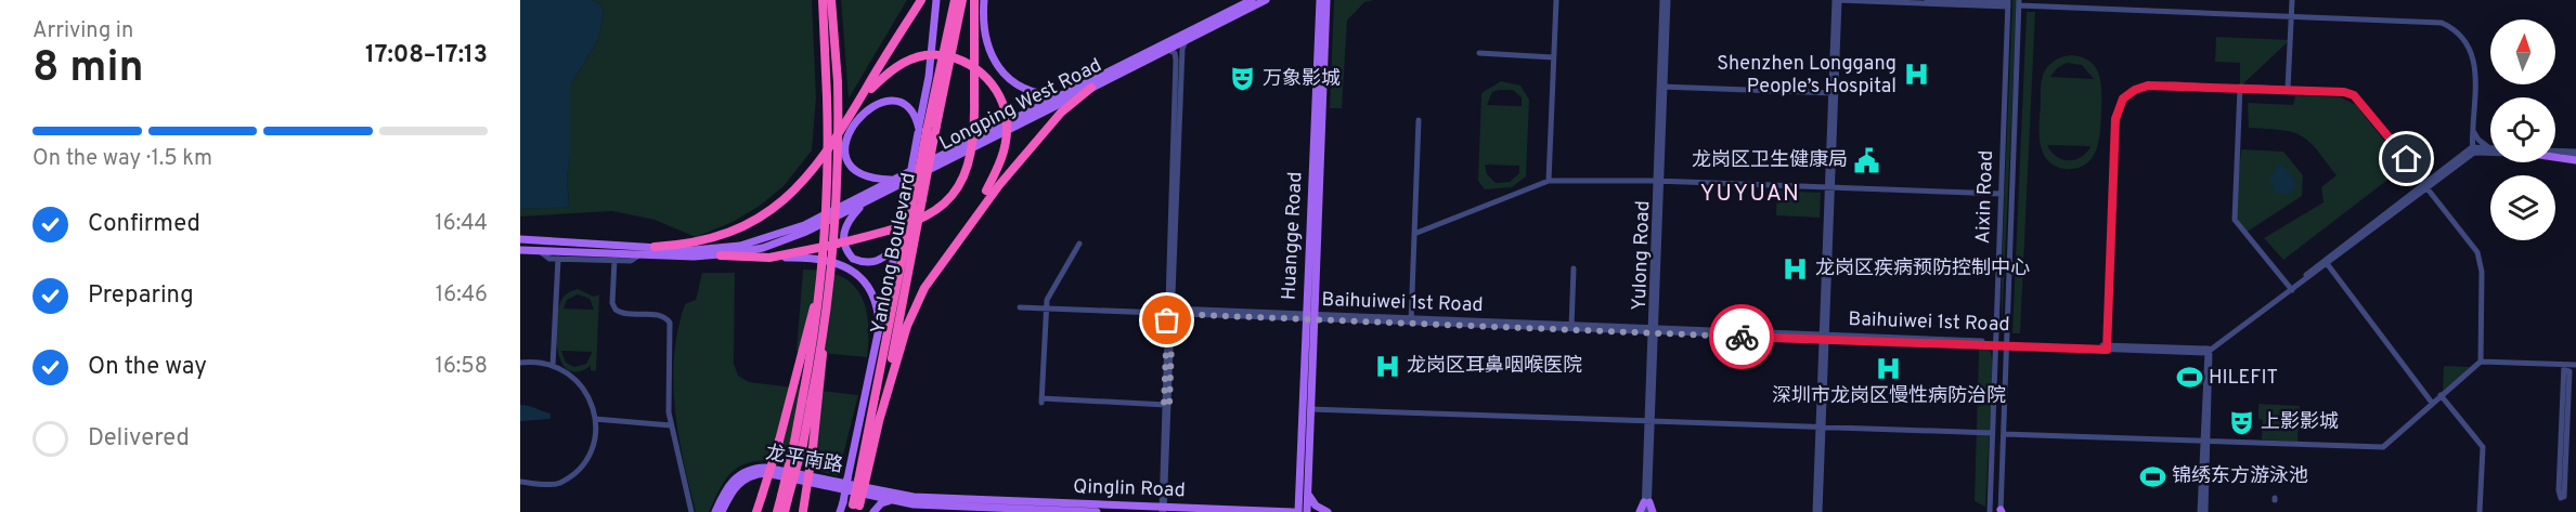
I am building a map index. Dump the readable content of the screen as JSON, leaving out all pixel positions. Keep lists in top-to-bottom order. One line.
{"streets":{"highway":["Yanlong Boulevard"],"main road":["Longping West Road","Huangge Road","龙平南路","Qinglin Road"],"street":["Aixin Road","Yulong Road","Baihuiwei 1st Road"]},"crossings":[["Aixin Road","Baihuiwei 1st Road"],["Huangge Road","Baihuiwei 1st Road"],["Yanlong Boulevard","龙平南路"],["Yulong Road","Baihuiwei 1st Road"]],"districts":["YUYUAN"],"places":{"hospital":["Shenzhen Longgang People’s Hospital","龙岗区疾病预防控制中心","龙岗区耳鼻咽喉医院","深圳市龙岗区慢性病防治院"],"theatre":["万象影城","上影影城"],"public building":["龙岗区卫生健康局"],"sports":["HILEFIT","锦绣东方游泳池"]},"north":"top","page":{"heading":["8 min","Arriving in","17:08–17:13"],"bar":"On the way · 1.5 km","list":[["Confirmed","16:44"],["Preparing","16:46"],["On the way","16:58"],"Delivered"]}}
